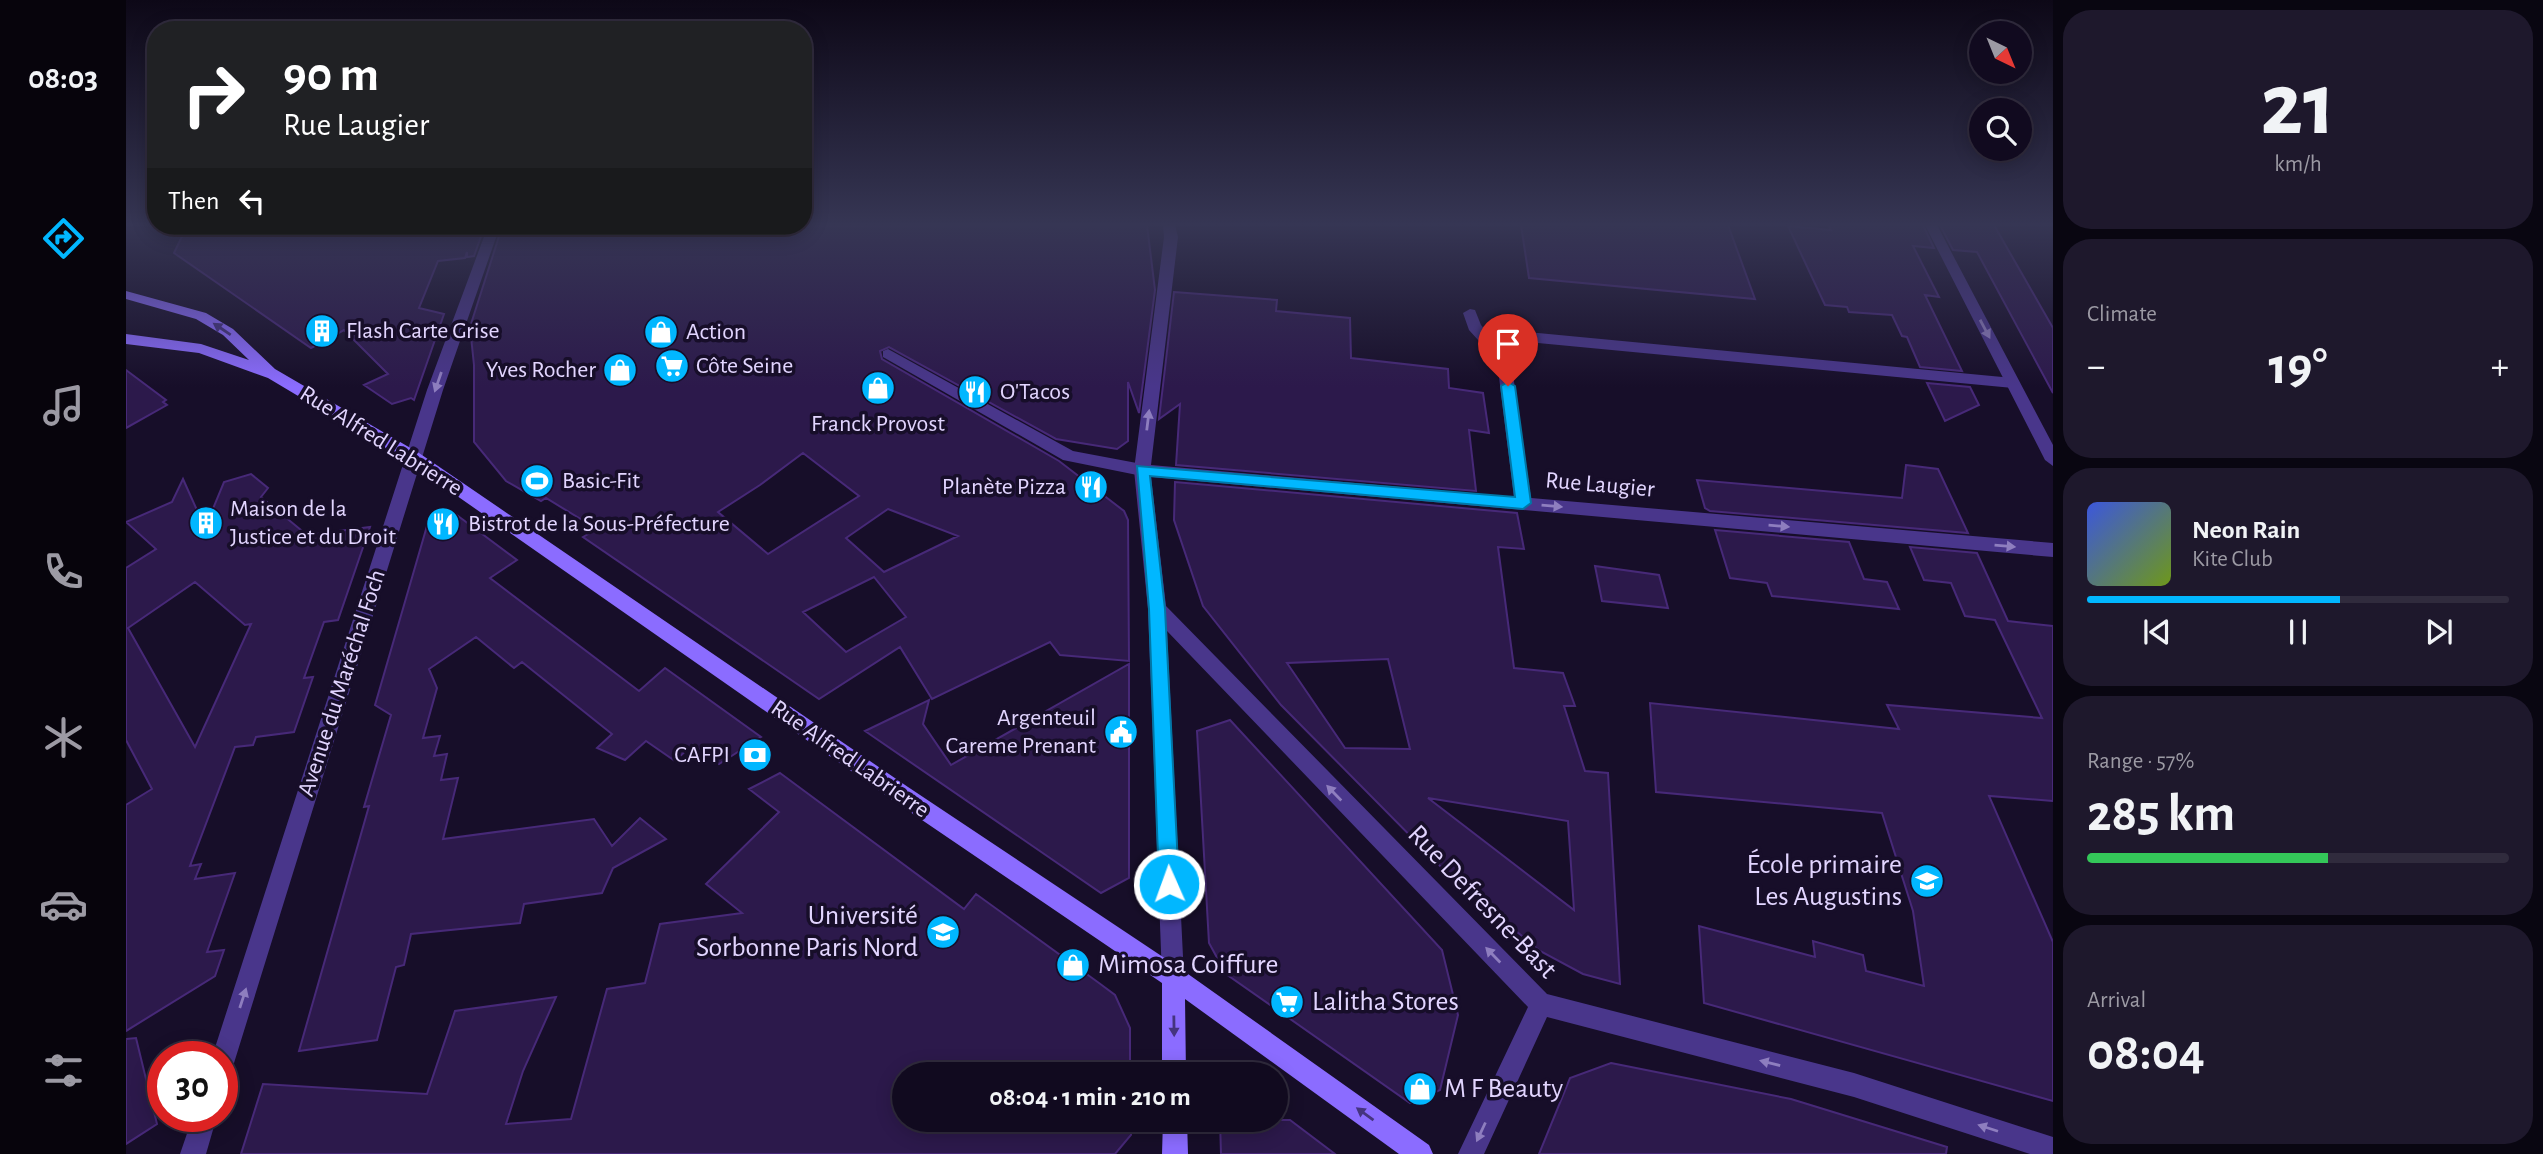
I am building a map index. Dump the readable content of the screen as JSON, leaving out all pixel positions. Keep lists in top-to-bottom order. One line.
{"streets":{"main road":["Rue Alfred Labrierre"],"street":["Rue Laugier","Avenue du Maréchal Foch","Rue Defresne-Bast"]},"crossings":[["Rue Alfred Labrierre","Avenue du Maréchal Foch"]],"one_way":["Rue Laugier","Rue Defresne-Bast"],"places":{"building":["Flash Carte Grise","Maison de la Justice et du Droit"],"shop":["Action","Yves Rocher","Franck Provost","Mimosa Coiffure","M F Beauty"],"supermarket":["Côte Seine","Lalitha Stores"],"restaurant":["O'Tacos","Planète Pizza","Bistrot de la Sous-Préfecture"],"sports":["Basic-Fit"],"public building":["Argenteuil Careme Prenant"],"bank":["CAFPI"],"school or university":["École primaire Les Augustins","Université Sorbonne Paris Nord"]},"north":"bottom right","page":{"tabs":"08:03","tile":[["21","km/h"],"Climate",["Range · 57%","285 km"],["Arrival","08:04"]],"turn":["90 m","Rue Laugier"],"then":"Then","heat":["−","19°","+"],"song":["Neon Rain","Kite Club"],"limit":"30","trip":"08:04 · 1 min · 210 m"}}
